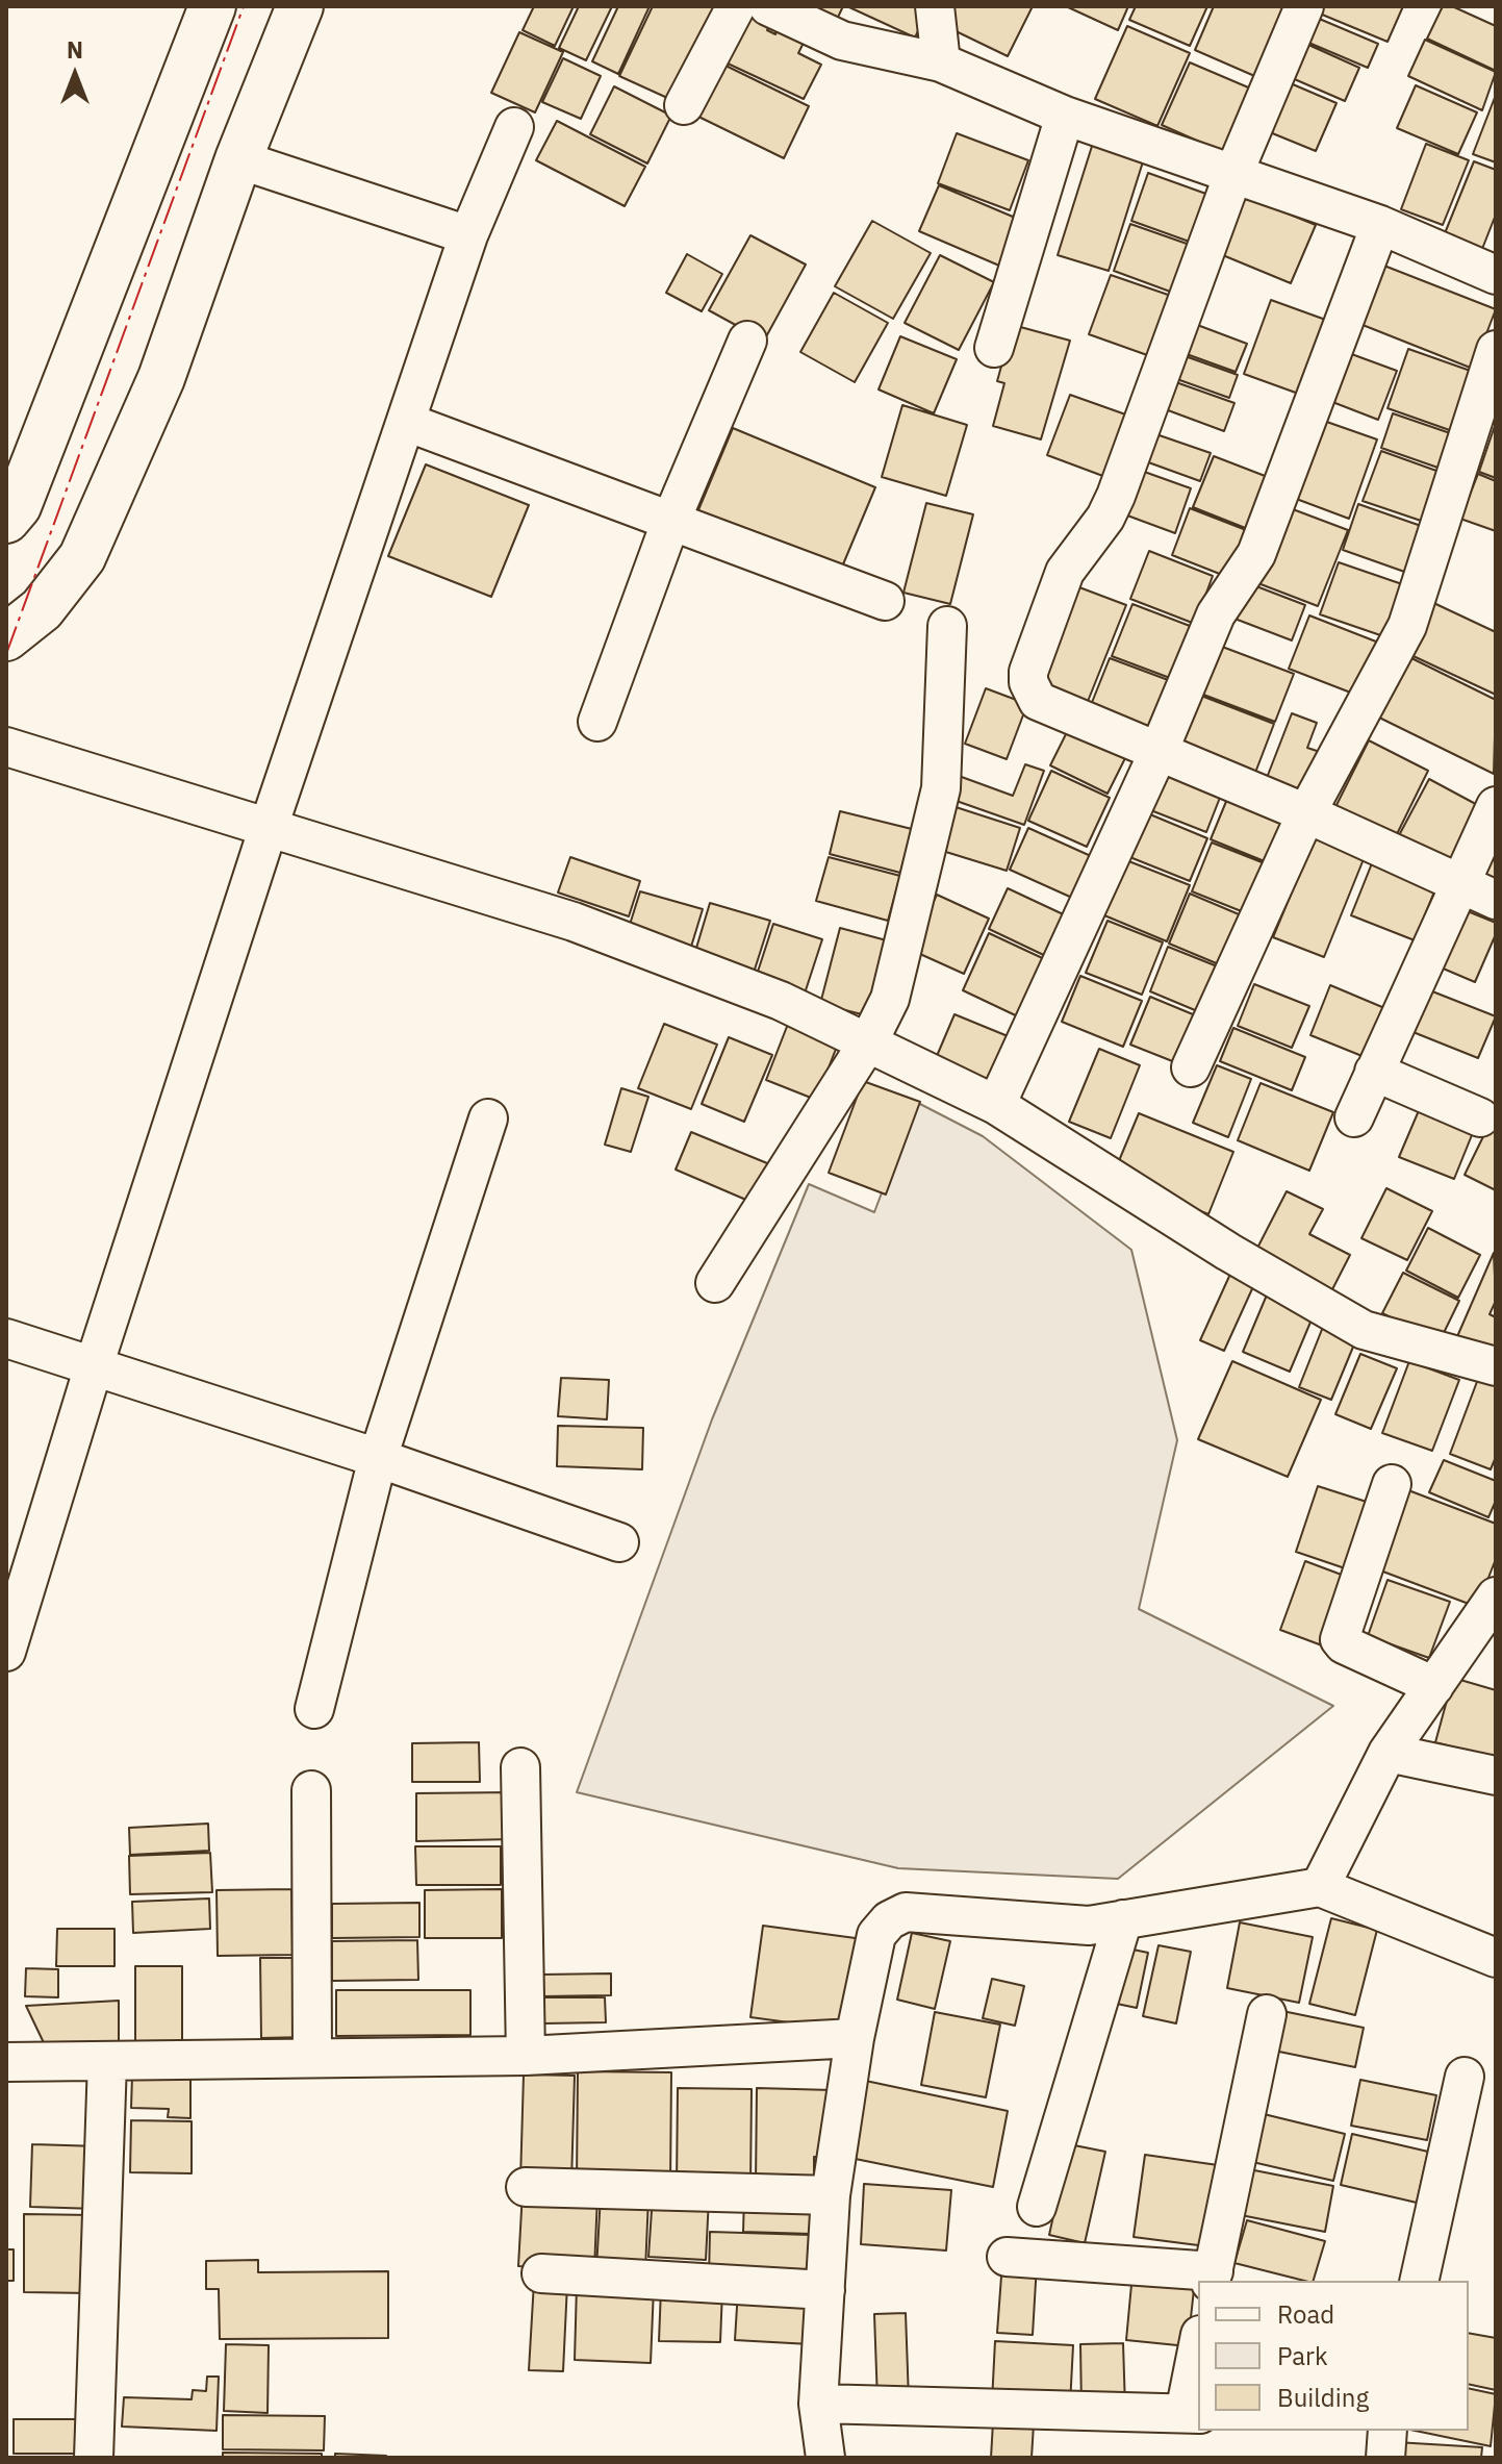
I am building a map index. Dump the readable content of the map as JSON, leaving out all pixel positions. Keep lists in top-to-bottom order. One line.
{"legend":["Road","Park","Building"],"north":"top"}
